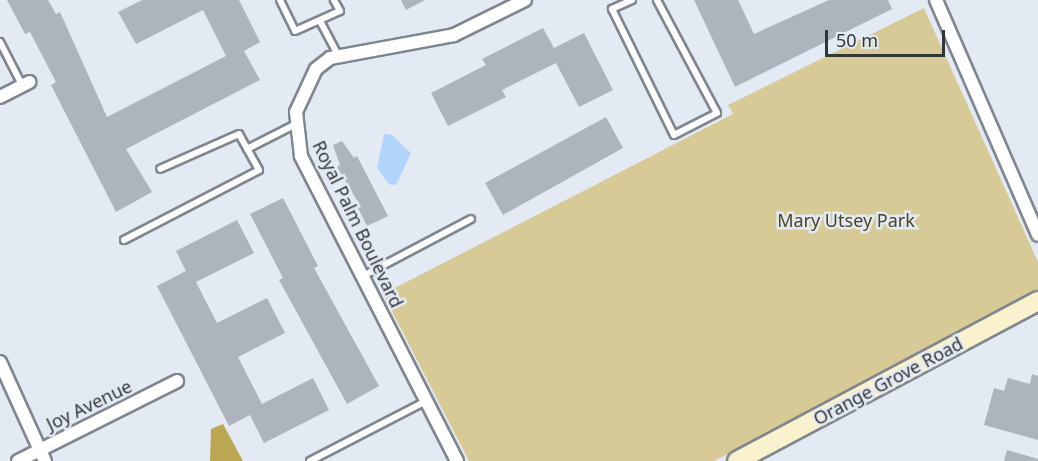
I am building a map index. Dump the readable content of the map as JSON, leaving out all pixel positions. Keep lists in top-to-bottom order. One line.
{"streets":{"street":["Royal Palm Boulevard","Orange Grove Road","Joy Avenue"]},"parks":["Mary Utsey Park"],"scale_bar":"50 m"}
